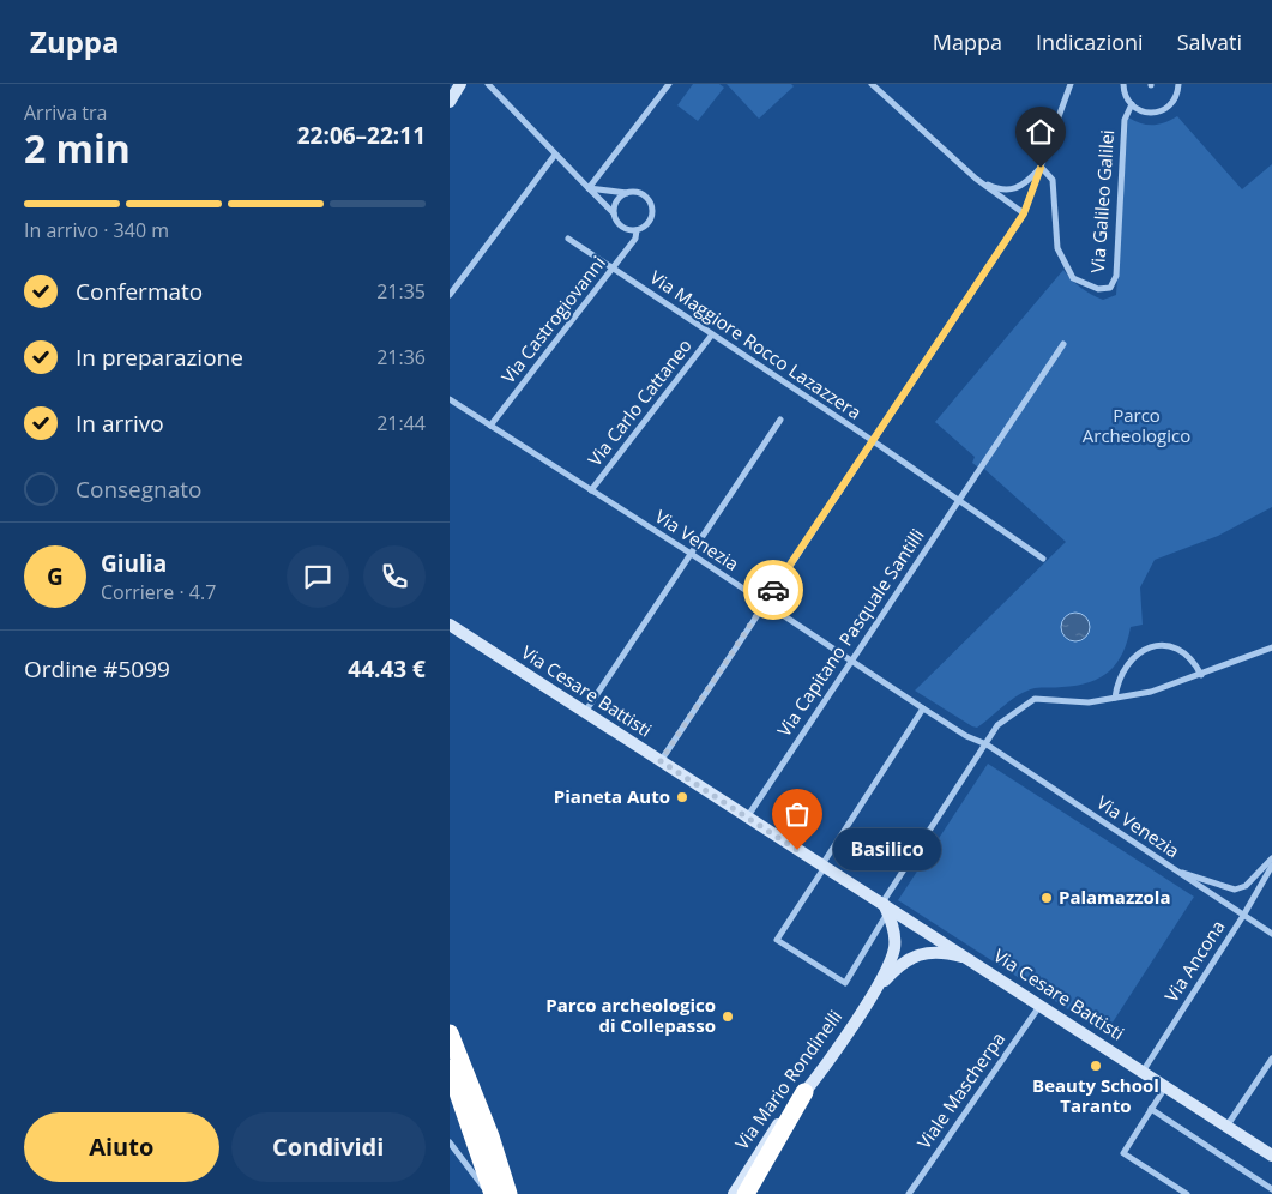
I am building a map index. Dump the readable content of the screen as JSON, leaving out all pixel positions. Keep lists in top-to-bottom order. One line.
{"streets":{"main road":["Via Cesare Battisti","Via Mario Rondinelli"],"street":["Via Galileo Galilei","Via Castrogiovanni","Via Maggiore Rocco Lazazzera","Via Carlo Cattaneo","Via Venezia","Via Capitano Pasquale Santilli","Via Ancona","Viale Mascherpa"]},"crossings":[["Via Castrogiovanni","Via Maggiore Rocco Lazazzera"],["Via Castrogiovanni","Via Venezia"],["Via Maggiore Rocco Lazazzera","Via Carlo Cattaneo"],["Via Maggiore Rocco Lazazzera","Via Capitano Pasquale Santilli"],["Via Carlo Cattaneo","Via Venezia"],["Via Venezia","Via Capitano Pasquale Santilli"],["Via Venezia","Via Ancona"],["Via Capitano Pasquale Santilli","Via Cesare Battisti"],["Via Cesare Battisti","Via Ancona"],["Via Cesare Battisti","Via Mario Rondinelli"],["Via Cesare Battisti","Viale Mascherpa"]],"parks":["Parco Archeologico"],"places":["Pianeta Auto","Basilico","Palamazzola","Parco archeologico di Collepasso","Beauty School Taranto"],"page":{"header":"Zuppa","nav":["Mappa","Indicazioni","Salvati"],"heading":["2 min","Arriva tra","22:06–22:11"],"panel":["Giulia","Corriere · 4.7","Ordine #5099","44.43 €"],"bar":"In arrivo · 340 m","list":[["Confermato","21:35"],["In preparazione","21:36"],["In arrivo","21:44"],"Consegnato"],"round":"G","bubble":"Basilico","buttons":["Aiuto","Condividi"]}}
